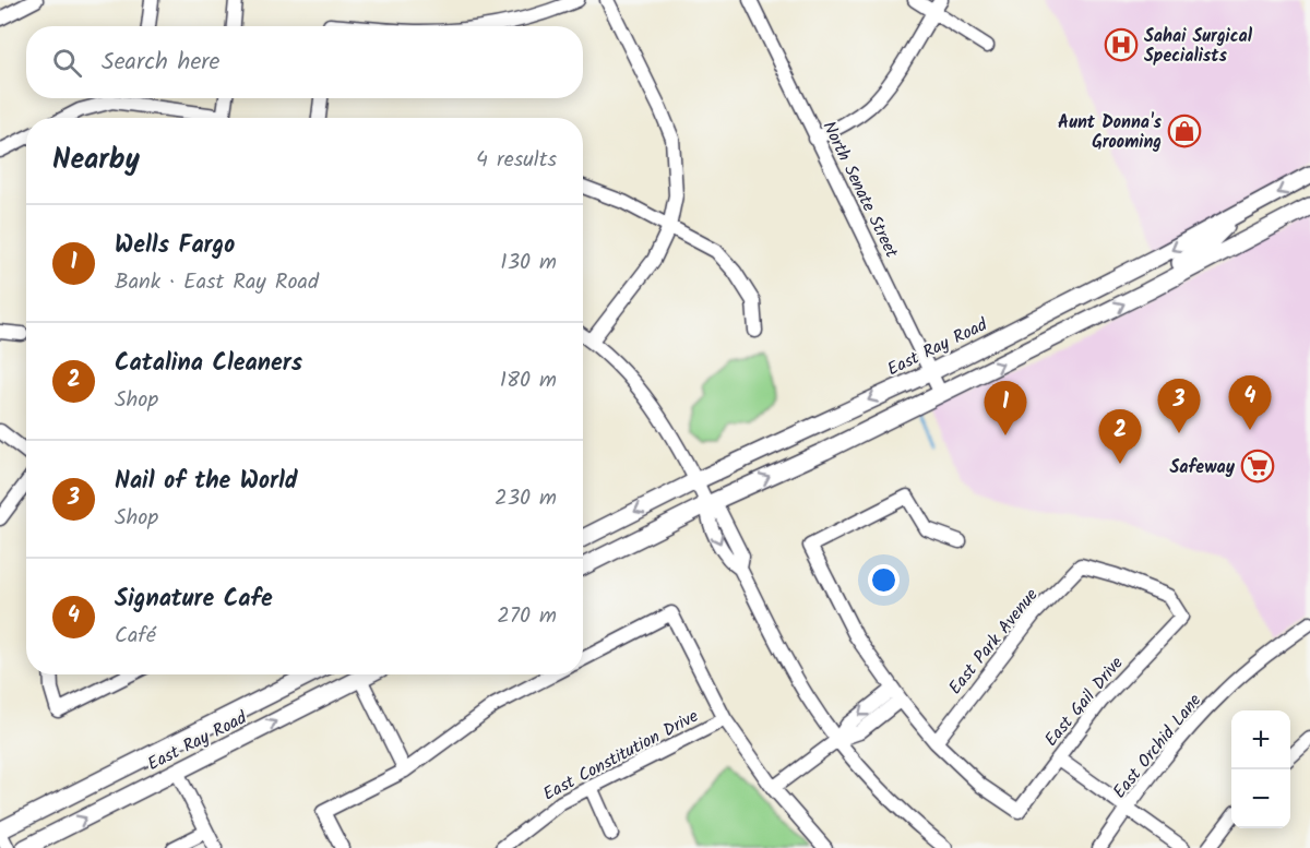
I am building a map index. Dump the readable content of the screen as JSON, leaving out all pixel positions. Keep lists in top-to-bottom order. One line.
{"streets":{"main road":["East Ray Road"],"street":["North Senate Street","East Park Avenue","East Gail Drive","East Orchid Lane","East Constitution Drive"]},"crossings":[["North Senate Street","East Ray Road"],["East Park Avenue","East Gail Drive"]],"places":{"hospital":["Sahai Surgical Specialists"],"shop":["Aunt Donna's Grooming"],"supermarket":["Safeway"]},"page":{"search":"Search here","heading":["Nearby","4 results"],"list":[{"mark":"1","name":"Wells Fargo","note":"Bank · East Ray Road","value":"130 m"},{"mark":"2","name":"Catalina Cleaners","note":"Shop","value":"180 m"},{"mark":"3","name":"Nail of the World","note":"Shop","value":"230 m"},{"mark":"4","name":"Signature Cafe","note":"Café","value":"270 m"}],"pins":["4","3","1","2"],"map_buttons":["+","−"]}}
